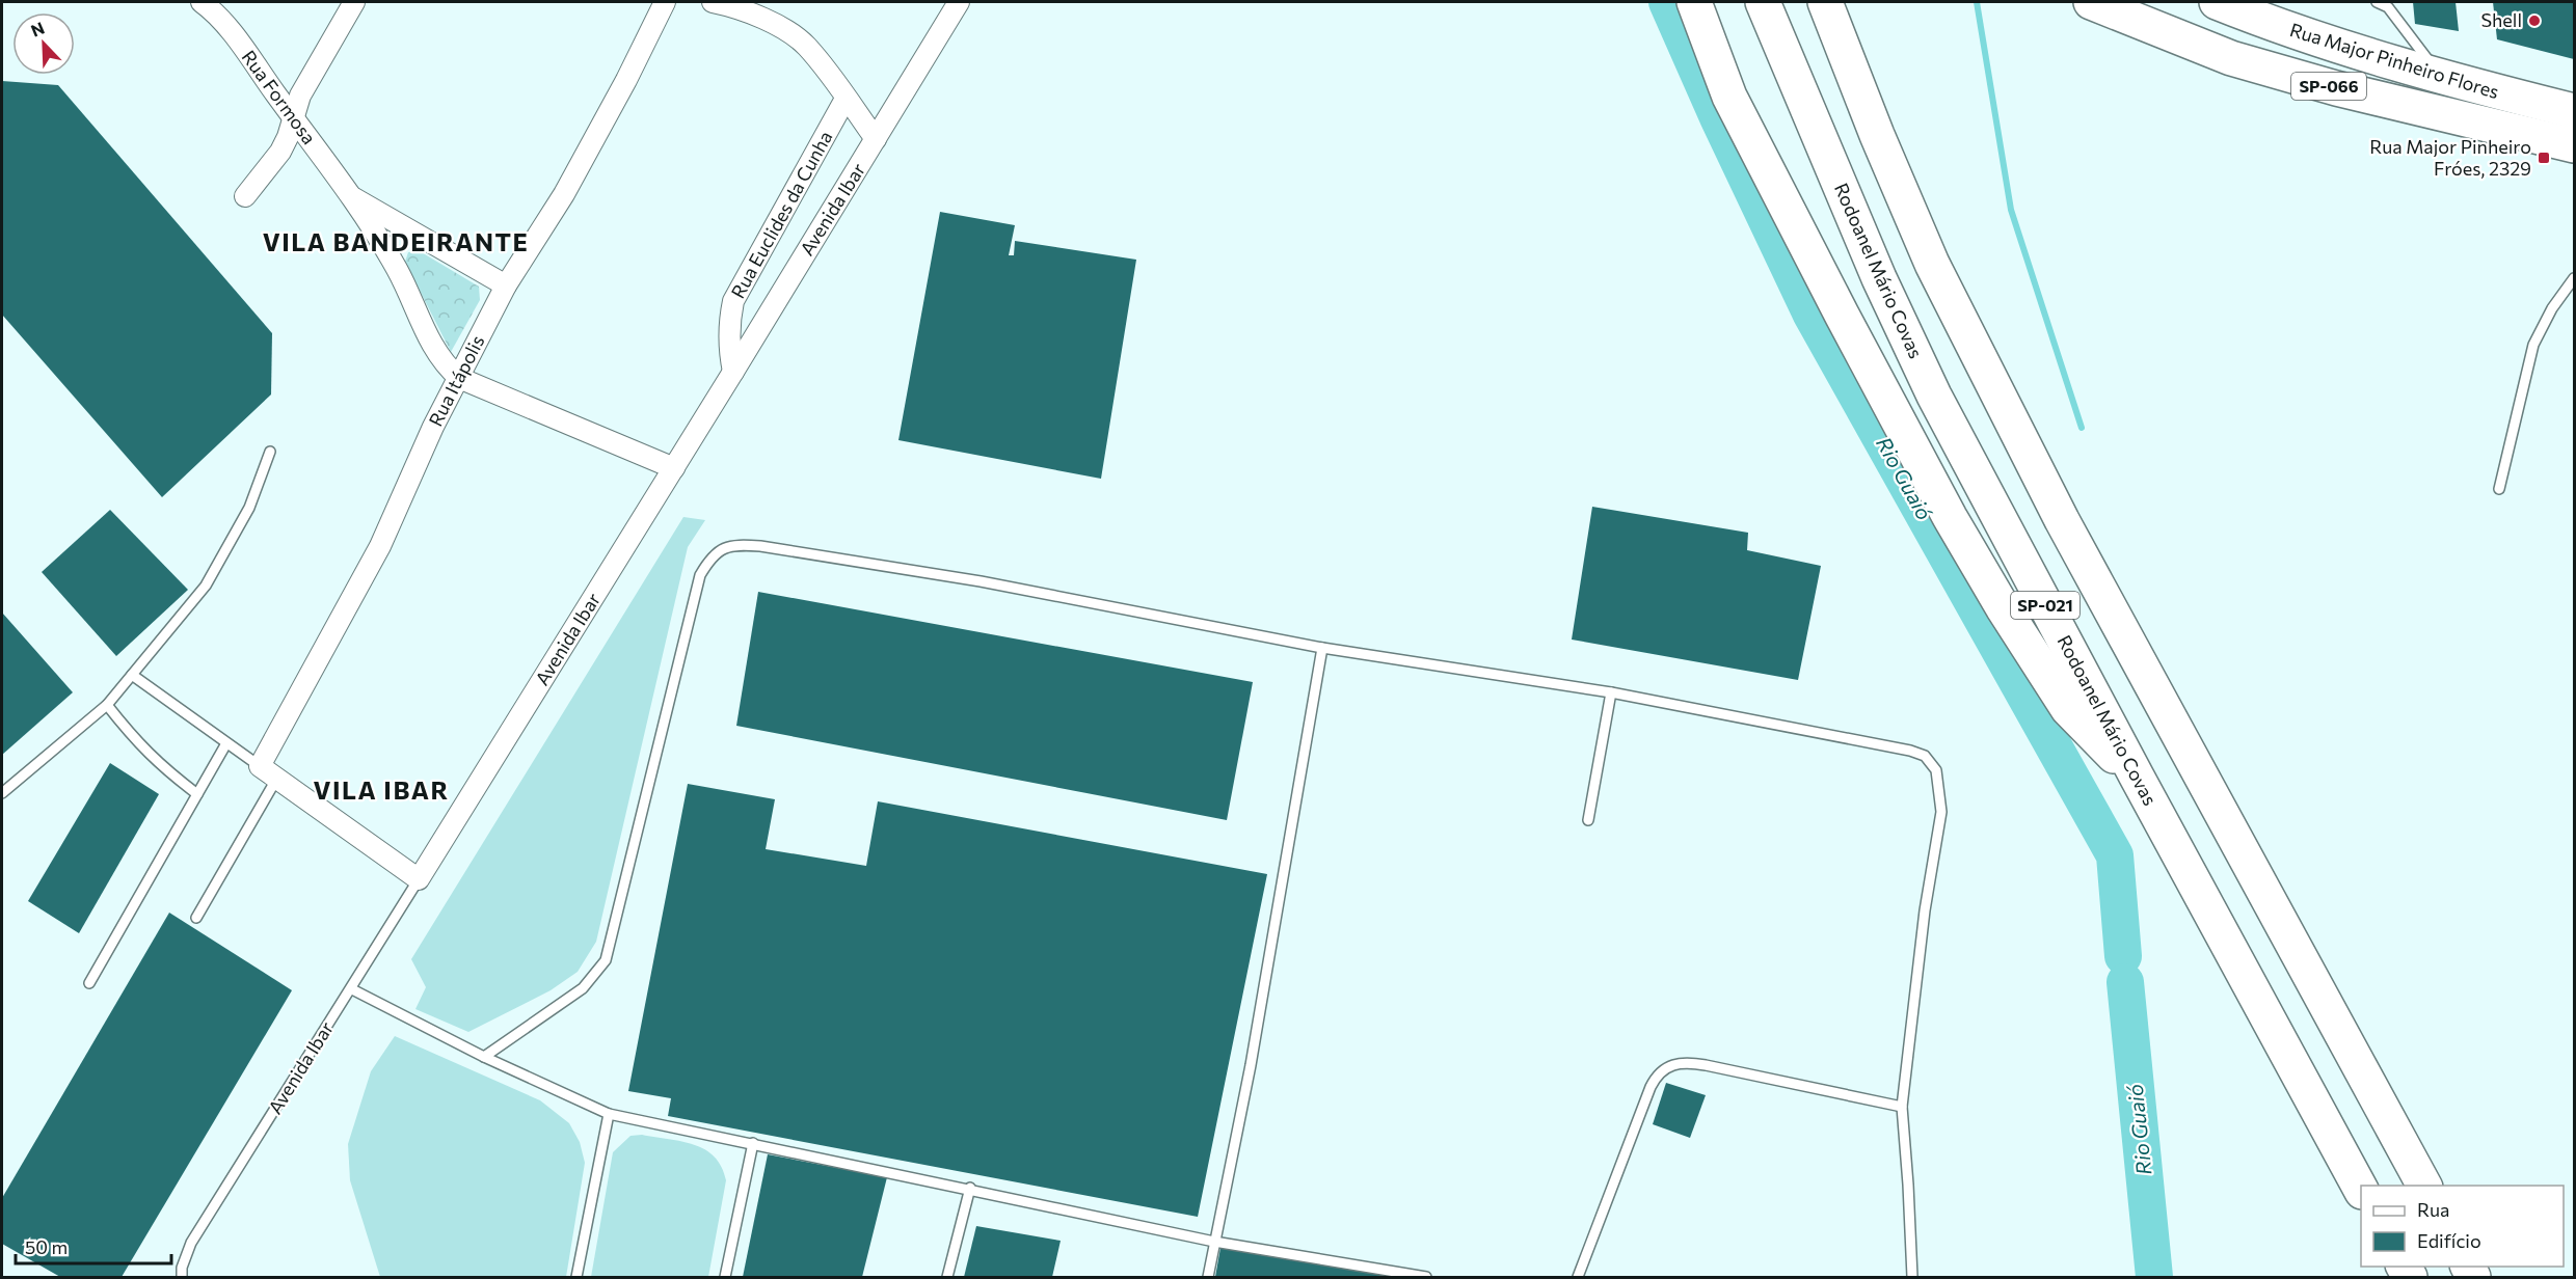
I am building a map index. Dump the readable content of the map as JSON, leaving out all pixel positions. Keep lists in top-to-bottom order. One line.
{"streets":{"highway":["Rua Major Pinheiro Flores","SP-066","Rodoanel Mário Covas","SP-021"],"street":["Rua Formosa","Avenida Ibar","Rua Euclides da Cunha","Rua Itápolis"]},"crossings":[["Rua Formosa","Rua Itápolis"],["Avenida Ibar","Rua Euclides da Cunha"]],"districts":["VILA BANDEIRANTE","VILA IBAR"],"water":["Rio Guaió"],"places":{"other":["Shell"],"transit":["Rua Major Pinheiro Fróes, 2329"]},"legend":["Rua","Edifício"],"scale_bar":"50 m","north":"top left"}
